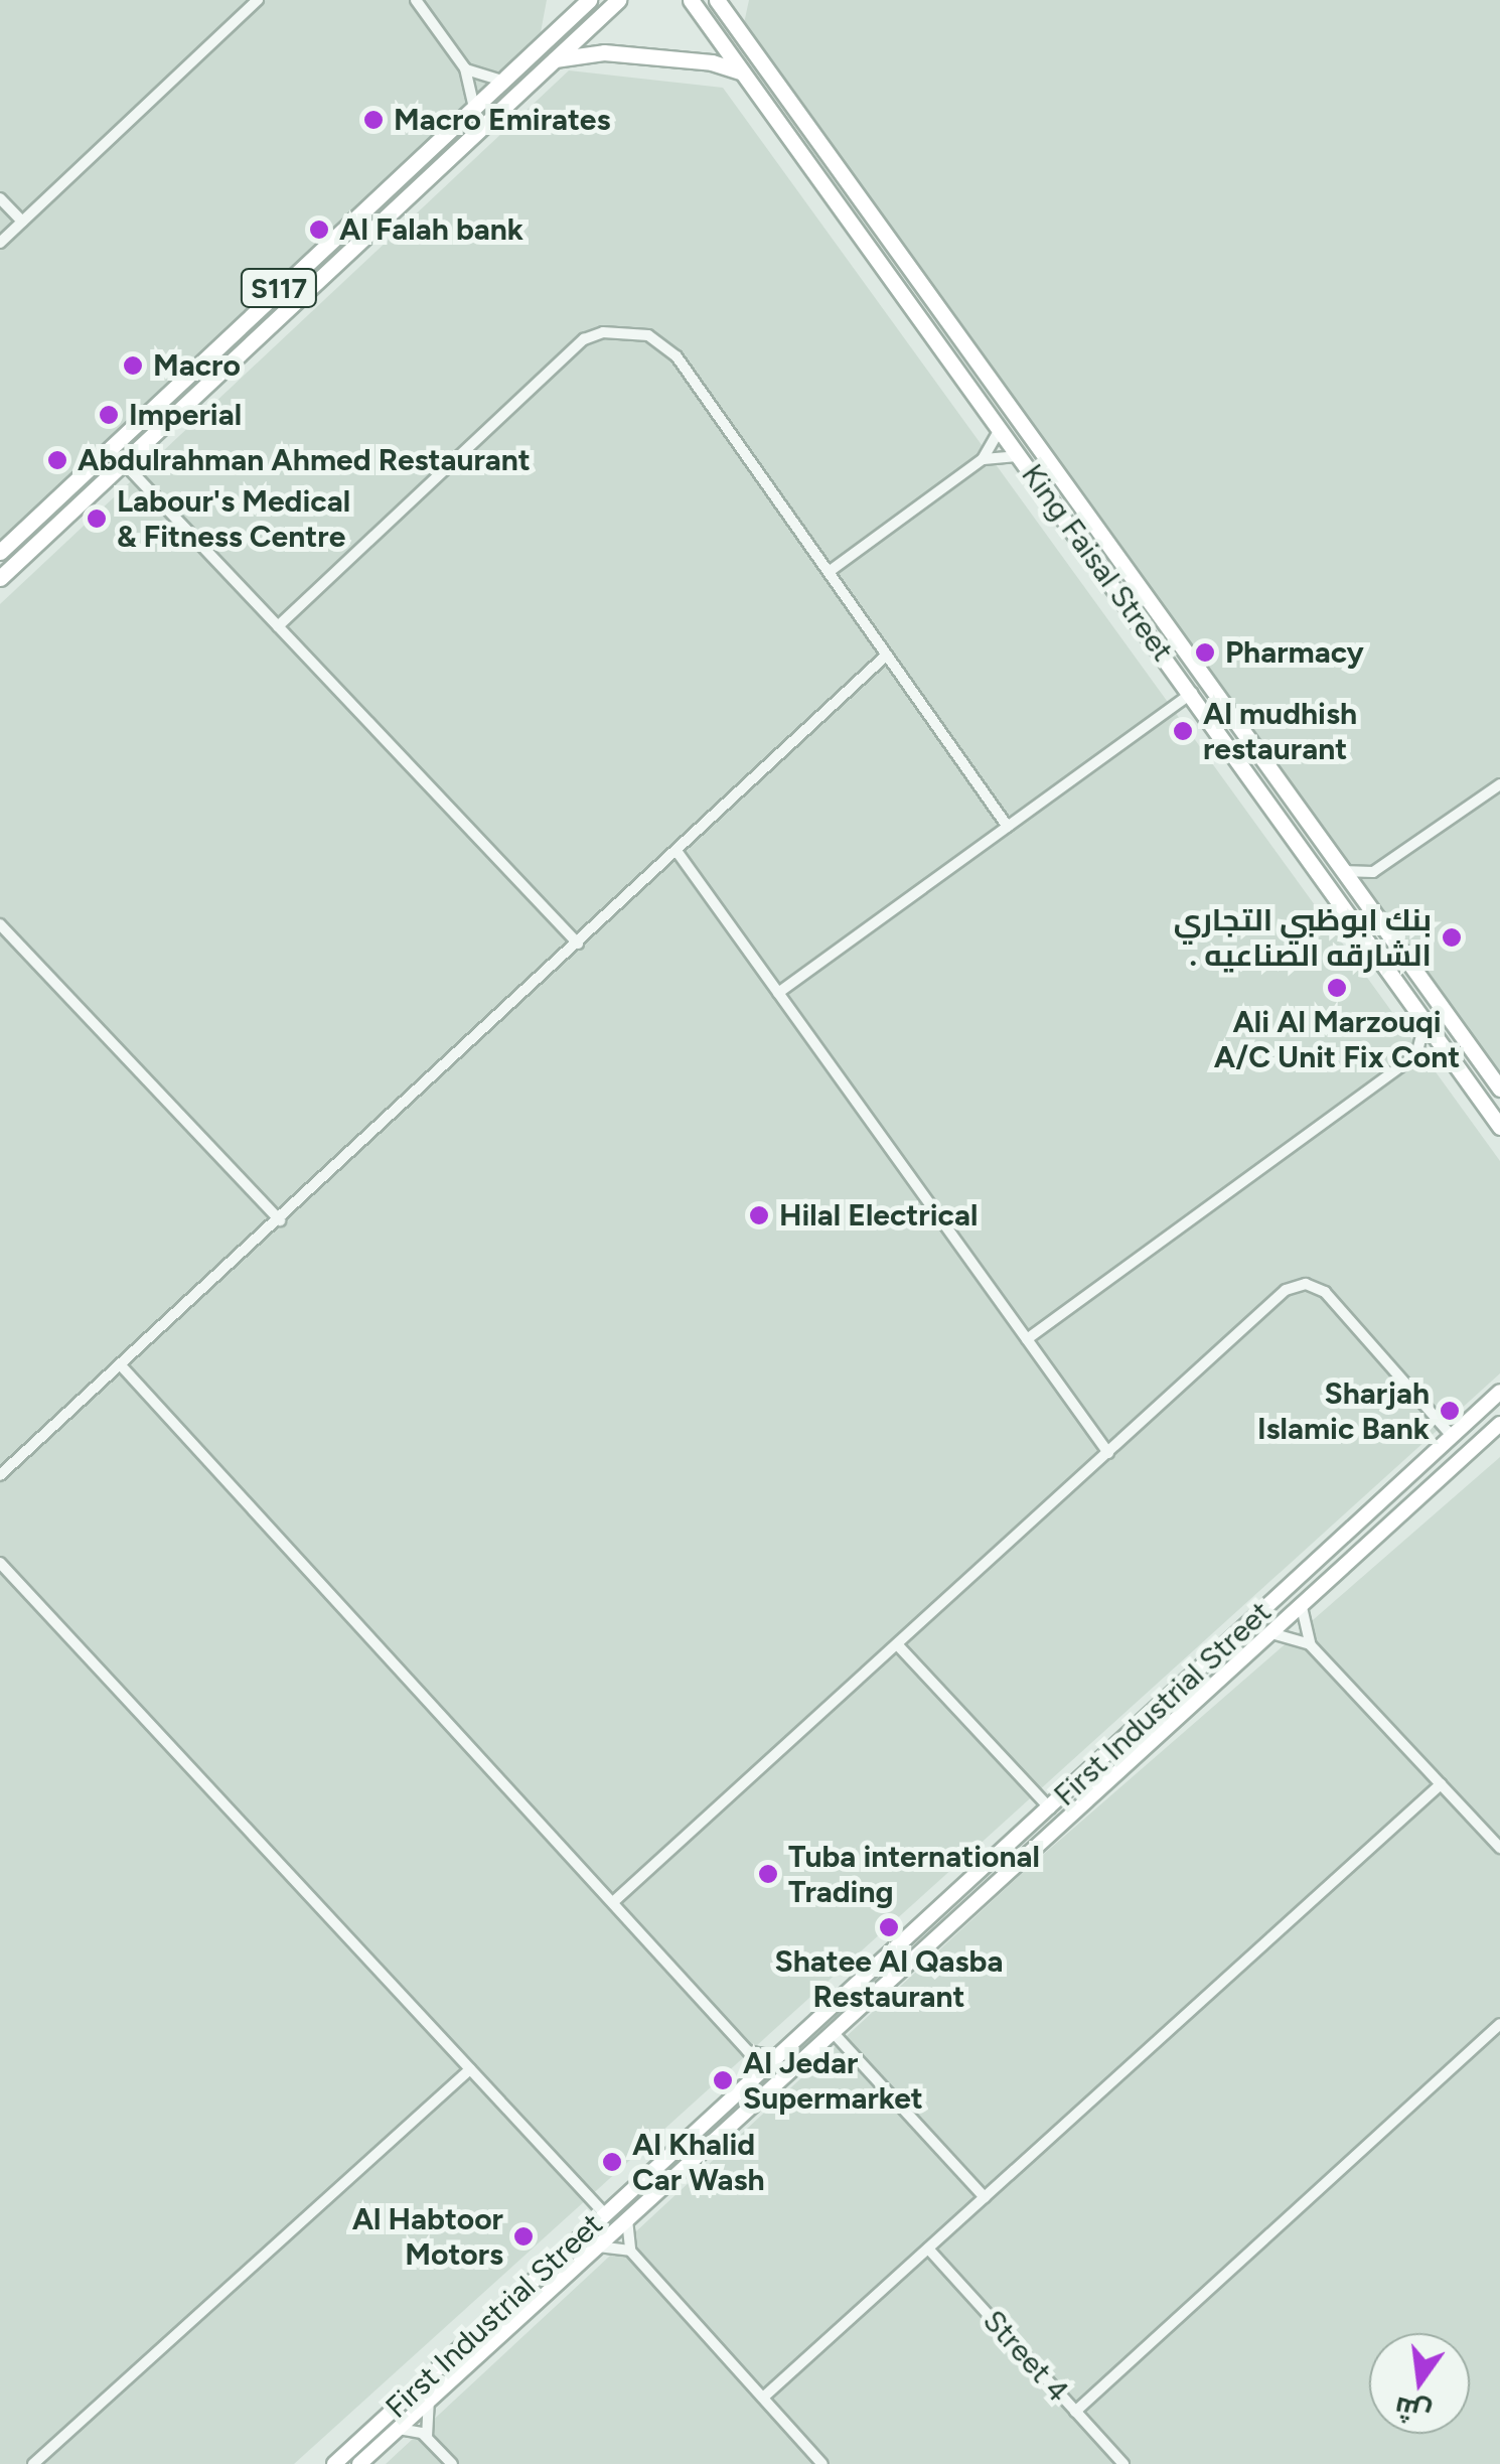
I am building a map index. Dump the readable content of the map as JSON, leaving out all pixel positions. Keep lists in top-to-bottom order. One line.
{"streets":{"main road":["S117","King Faisal Street","First Industrial Street"],"street":["Street 4"]},"places":["Macro Emirates","Al Falah bank","Macro","Imperial","Abdulrahman Ahmed Restaurant","Labour's Medical & Fitness Centre","Pharmacy","Al mudhish restaurant","بنك ابوظبي التجاري . الشارقه الصناعيه","Ali Al Marzouqi A/C Unit Fix Cont","Hilal Electrical","Sharjah Islamic Bank","Tuba international Trading","Shatee Al Qasba Restaurant","Al Jedar Supermarket","Al Khalid Car Wash","Al Habtoor Motors"],"north":"bottom"}
